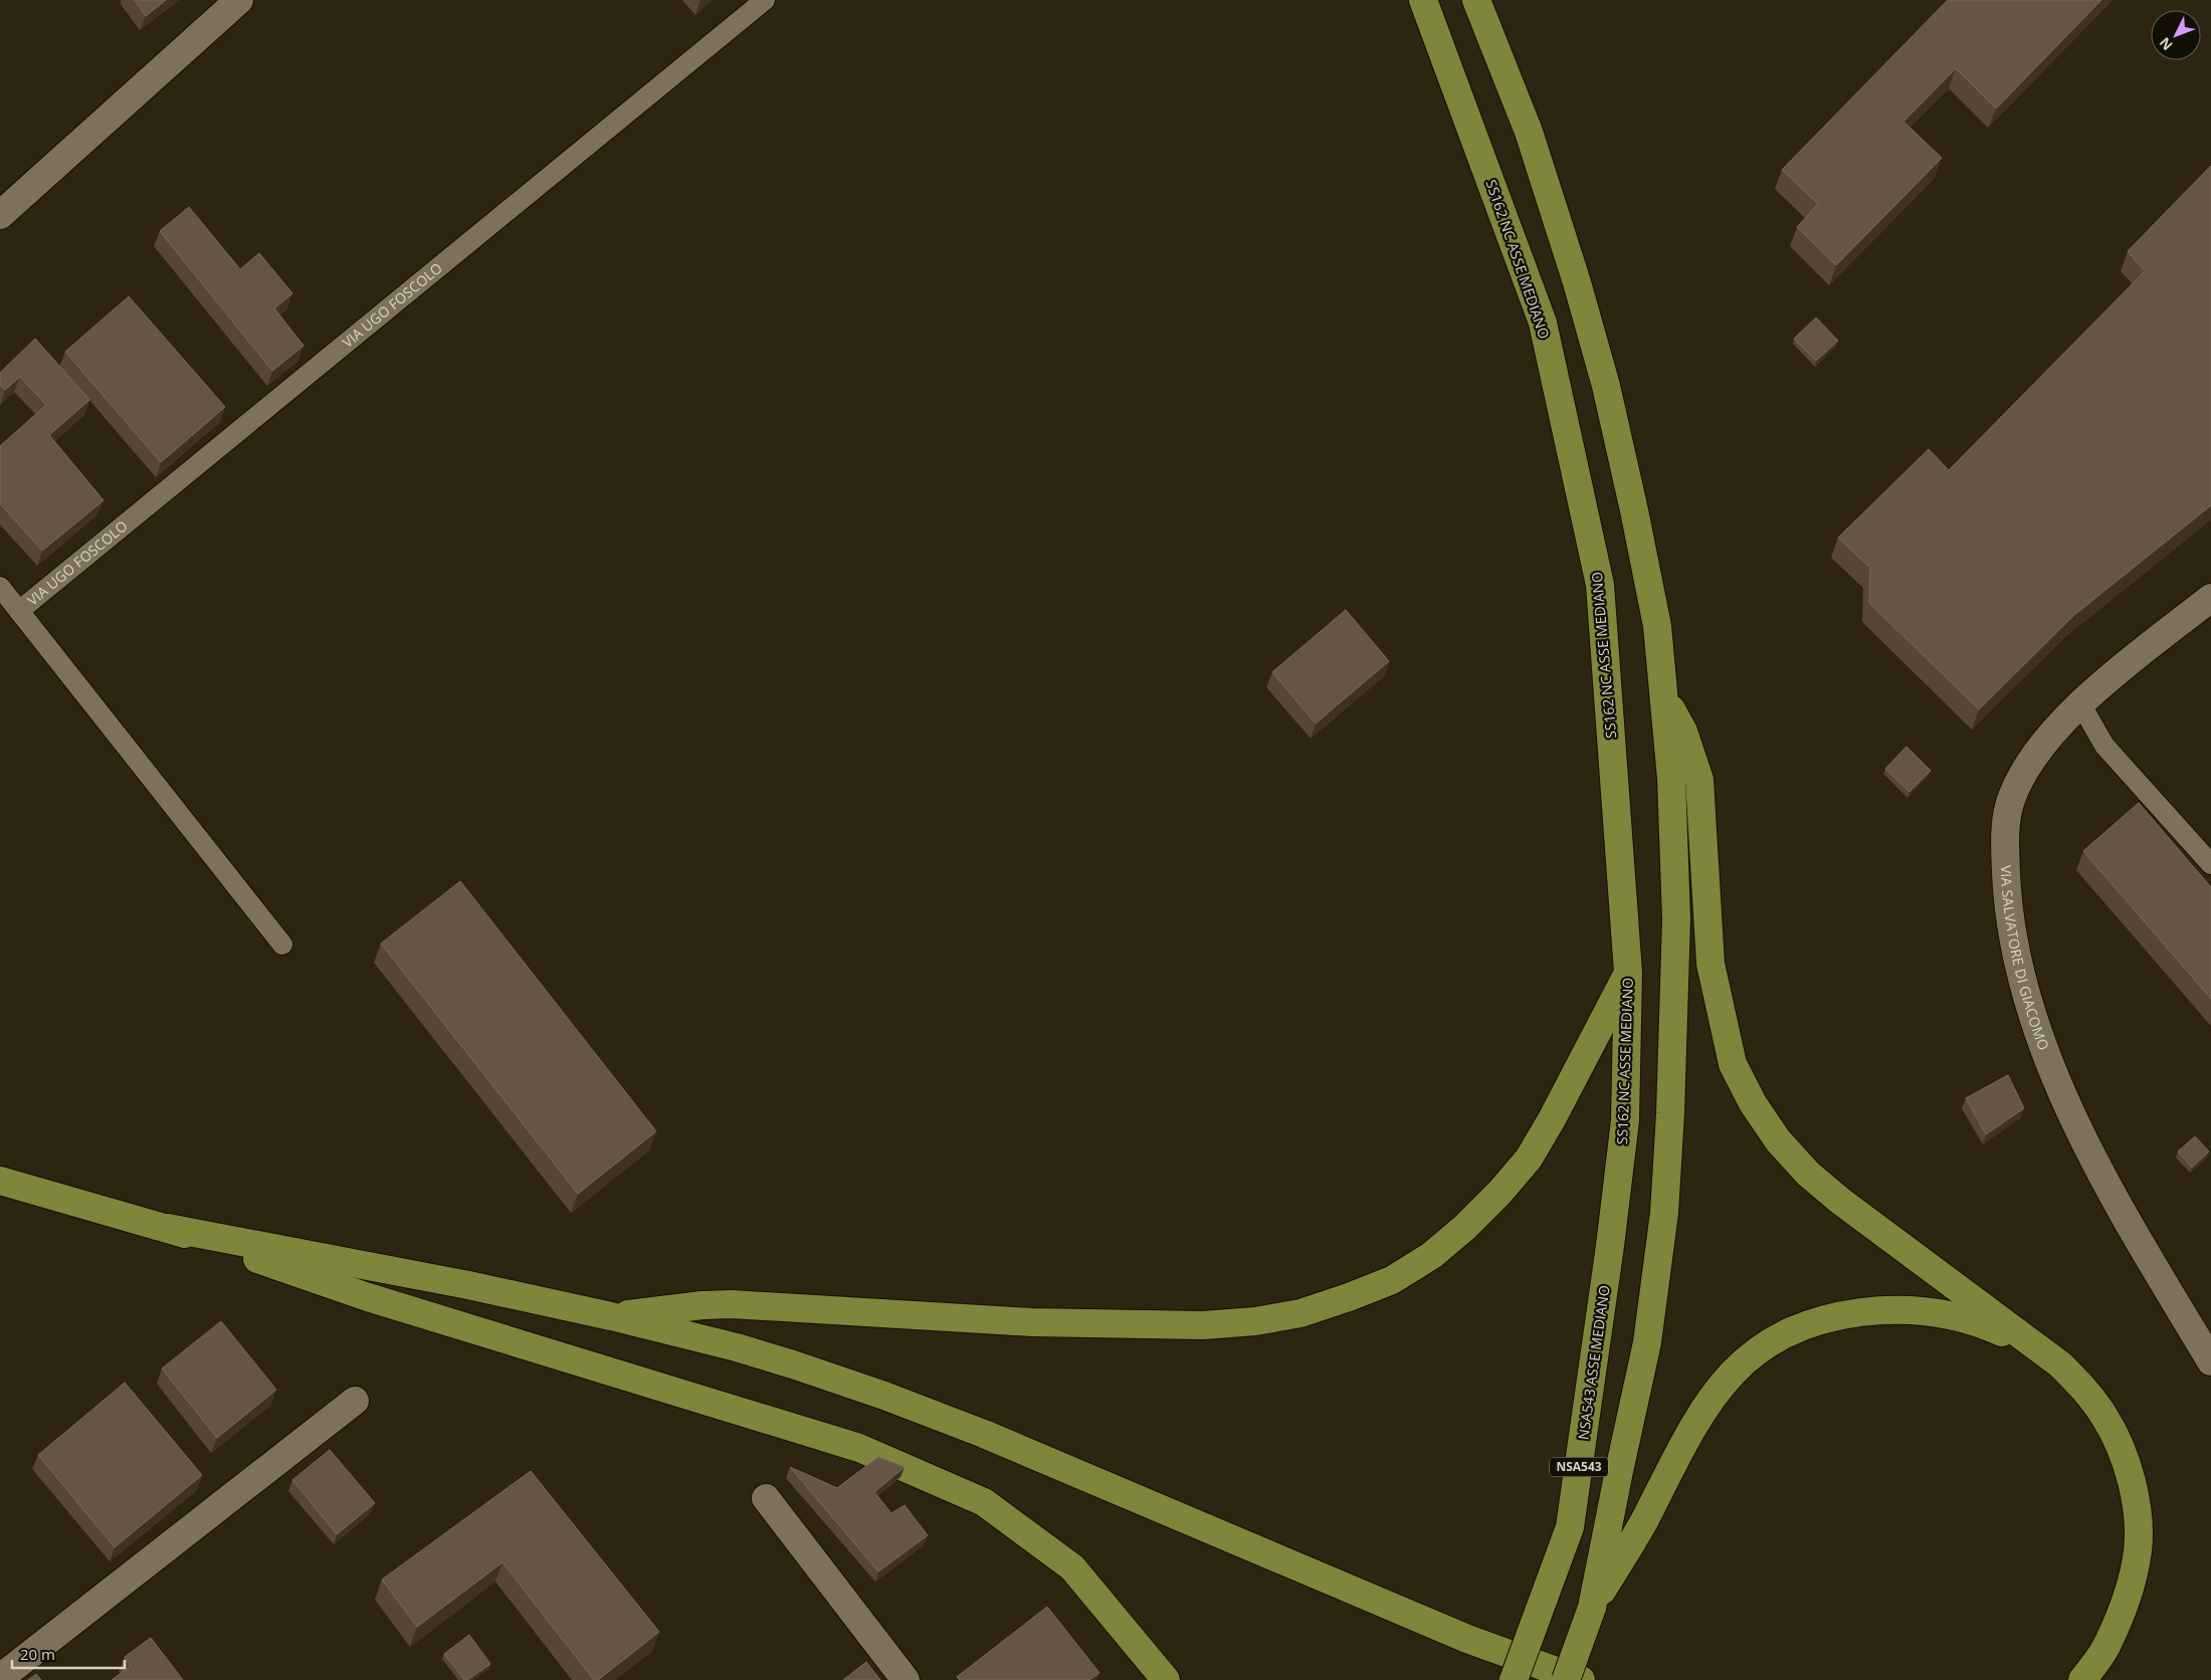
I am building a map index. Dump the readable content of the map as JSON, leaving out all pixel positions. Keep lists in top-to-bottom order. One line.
{"streets":{"highway":["SS162 NC ASSE MEDIANO","NSA543 ASSE MEDIANO","NSA543"],"street":["VIA SALVATORE DI GIACOMO"],"lane":["VIA UGO FOSCOLO"]},"crossings":[["SS162 NC ASSE MEDIANO","NSA543 ASSE MEDIANO"]],"scale_bar":"20 m","north":"bottom left"}
